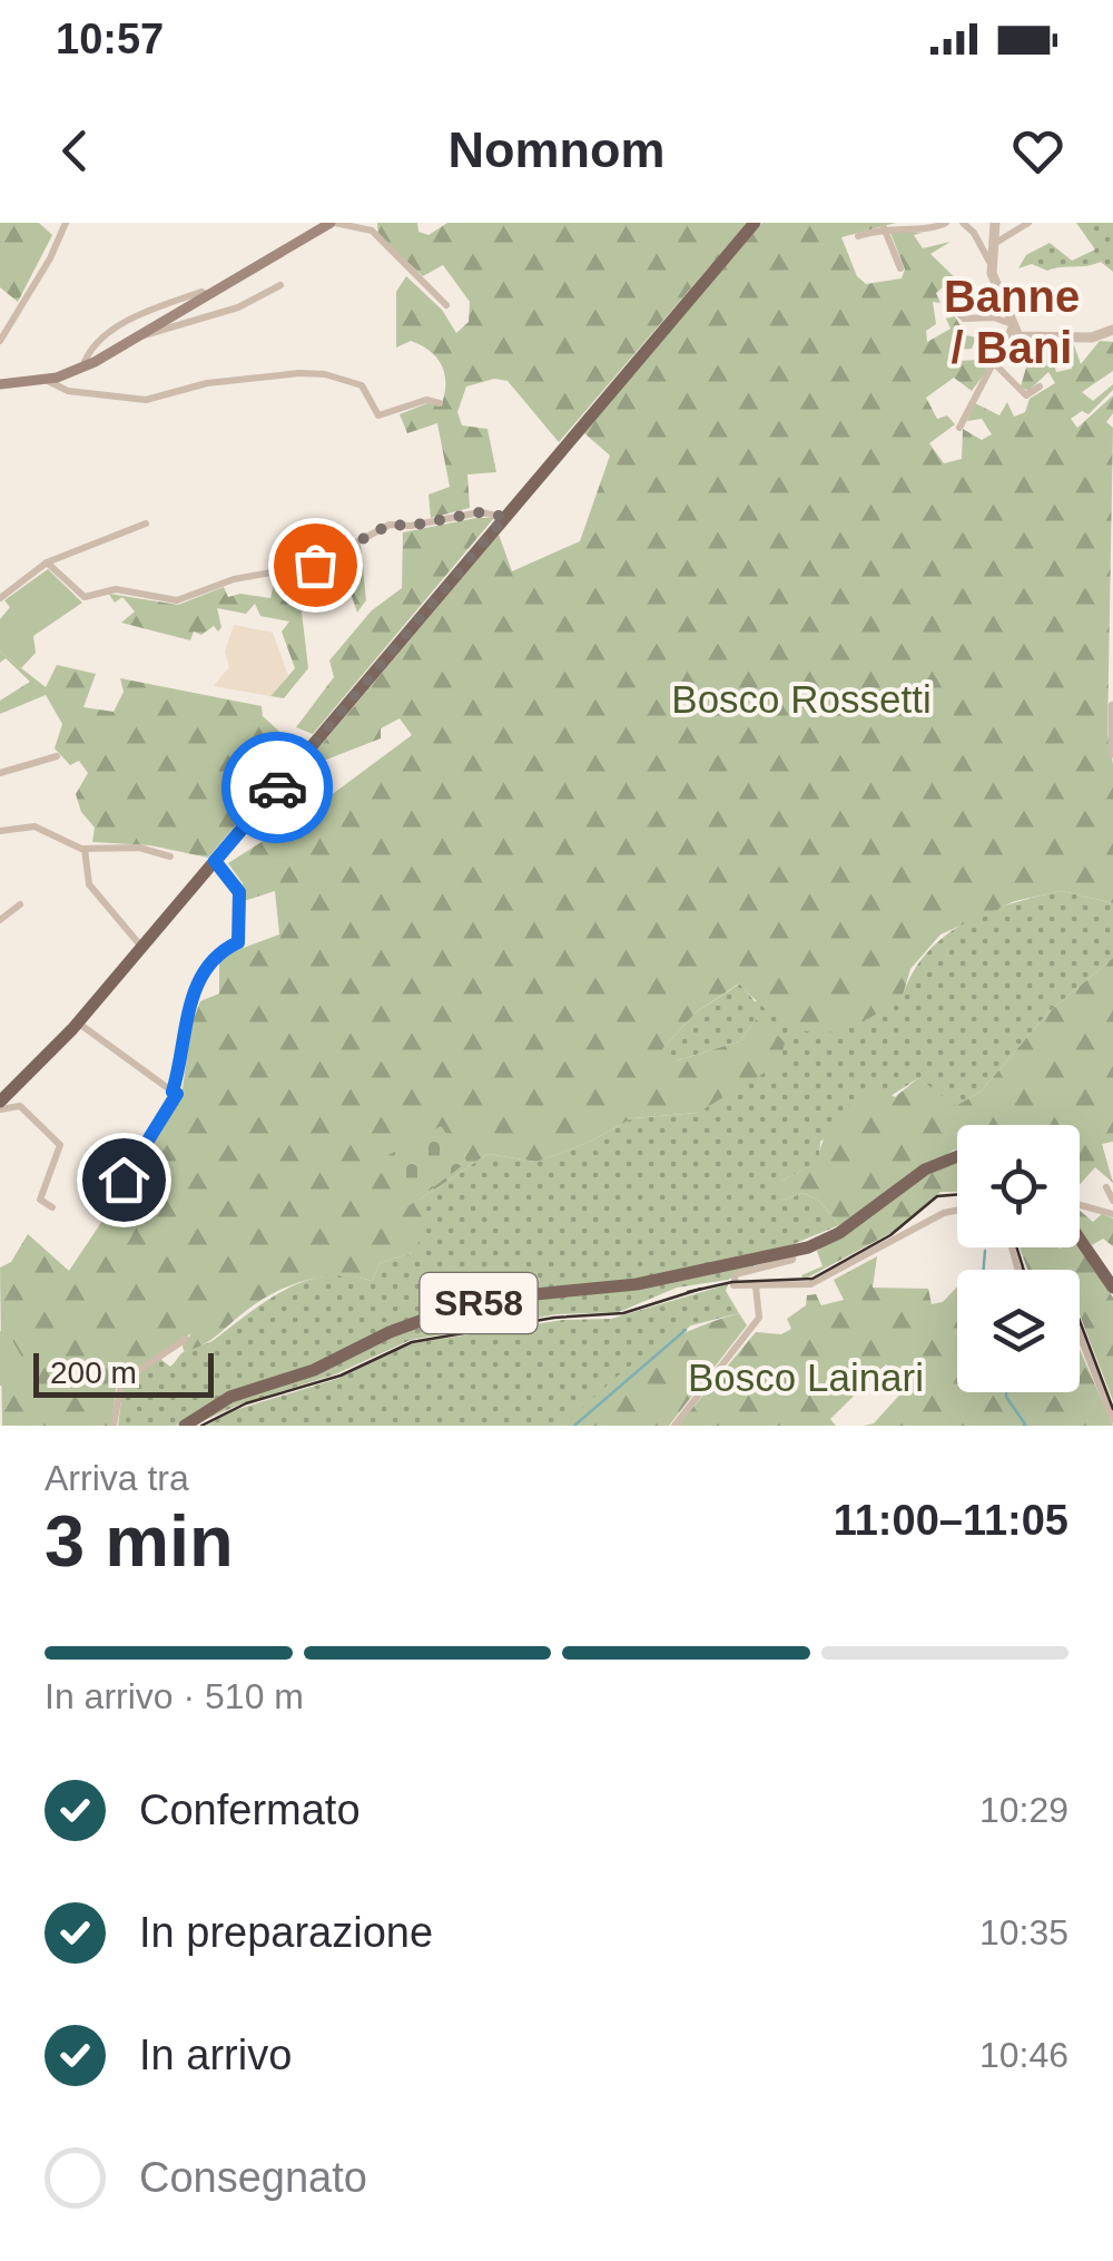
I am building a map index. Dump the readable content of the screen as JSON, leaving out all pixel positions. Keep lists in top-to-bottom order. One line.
{"streets":{"main road":["SR58"]},"districts":["Banne / Bani"],"parks":["Bosco Rossetti","Bosco Lainari"],"scale_bar":"200 m","page":{"status":"10:57","header":"Nomnom","scale":"200 m","heading":["3 min","Arriva tra","11:00–11:05"],"bar":"In arrivo · 510 m","list":[["Confermato","10:29"],["In preparazione","10:35"],["In arrivo","10:46"],"Consegnato"]}}
